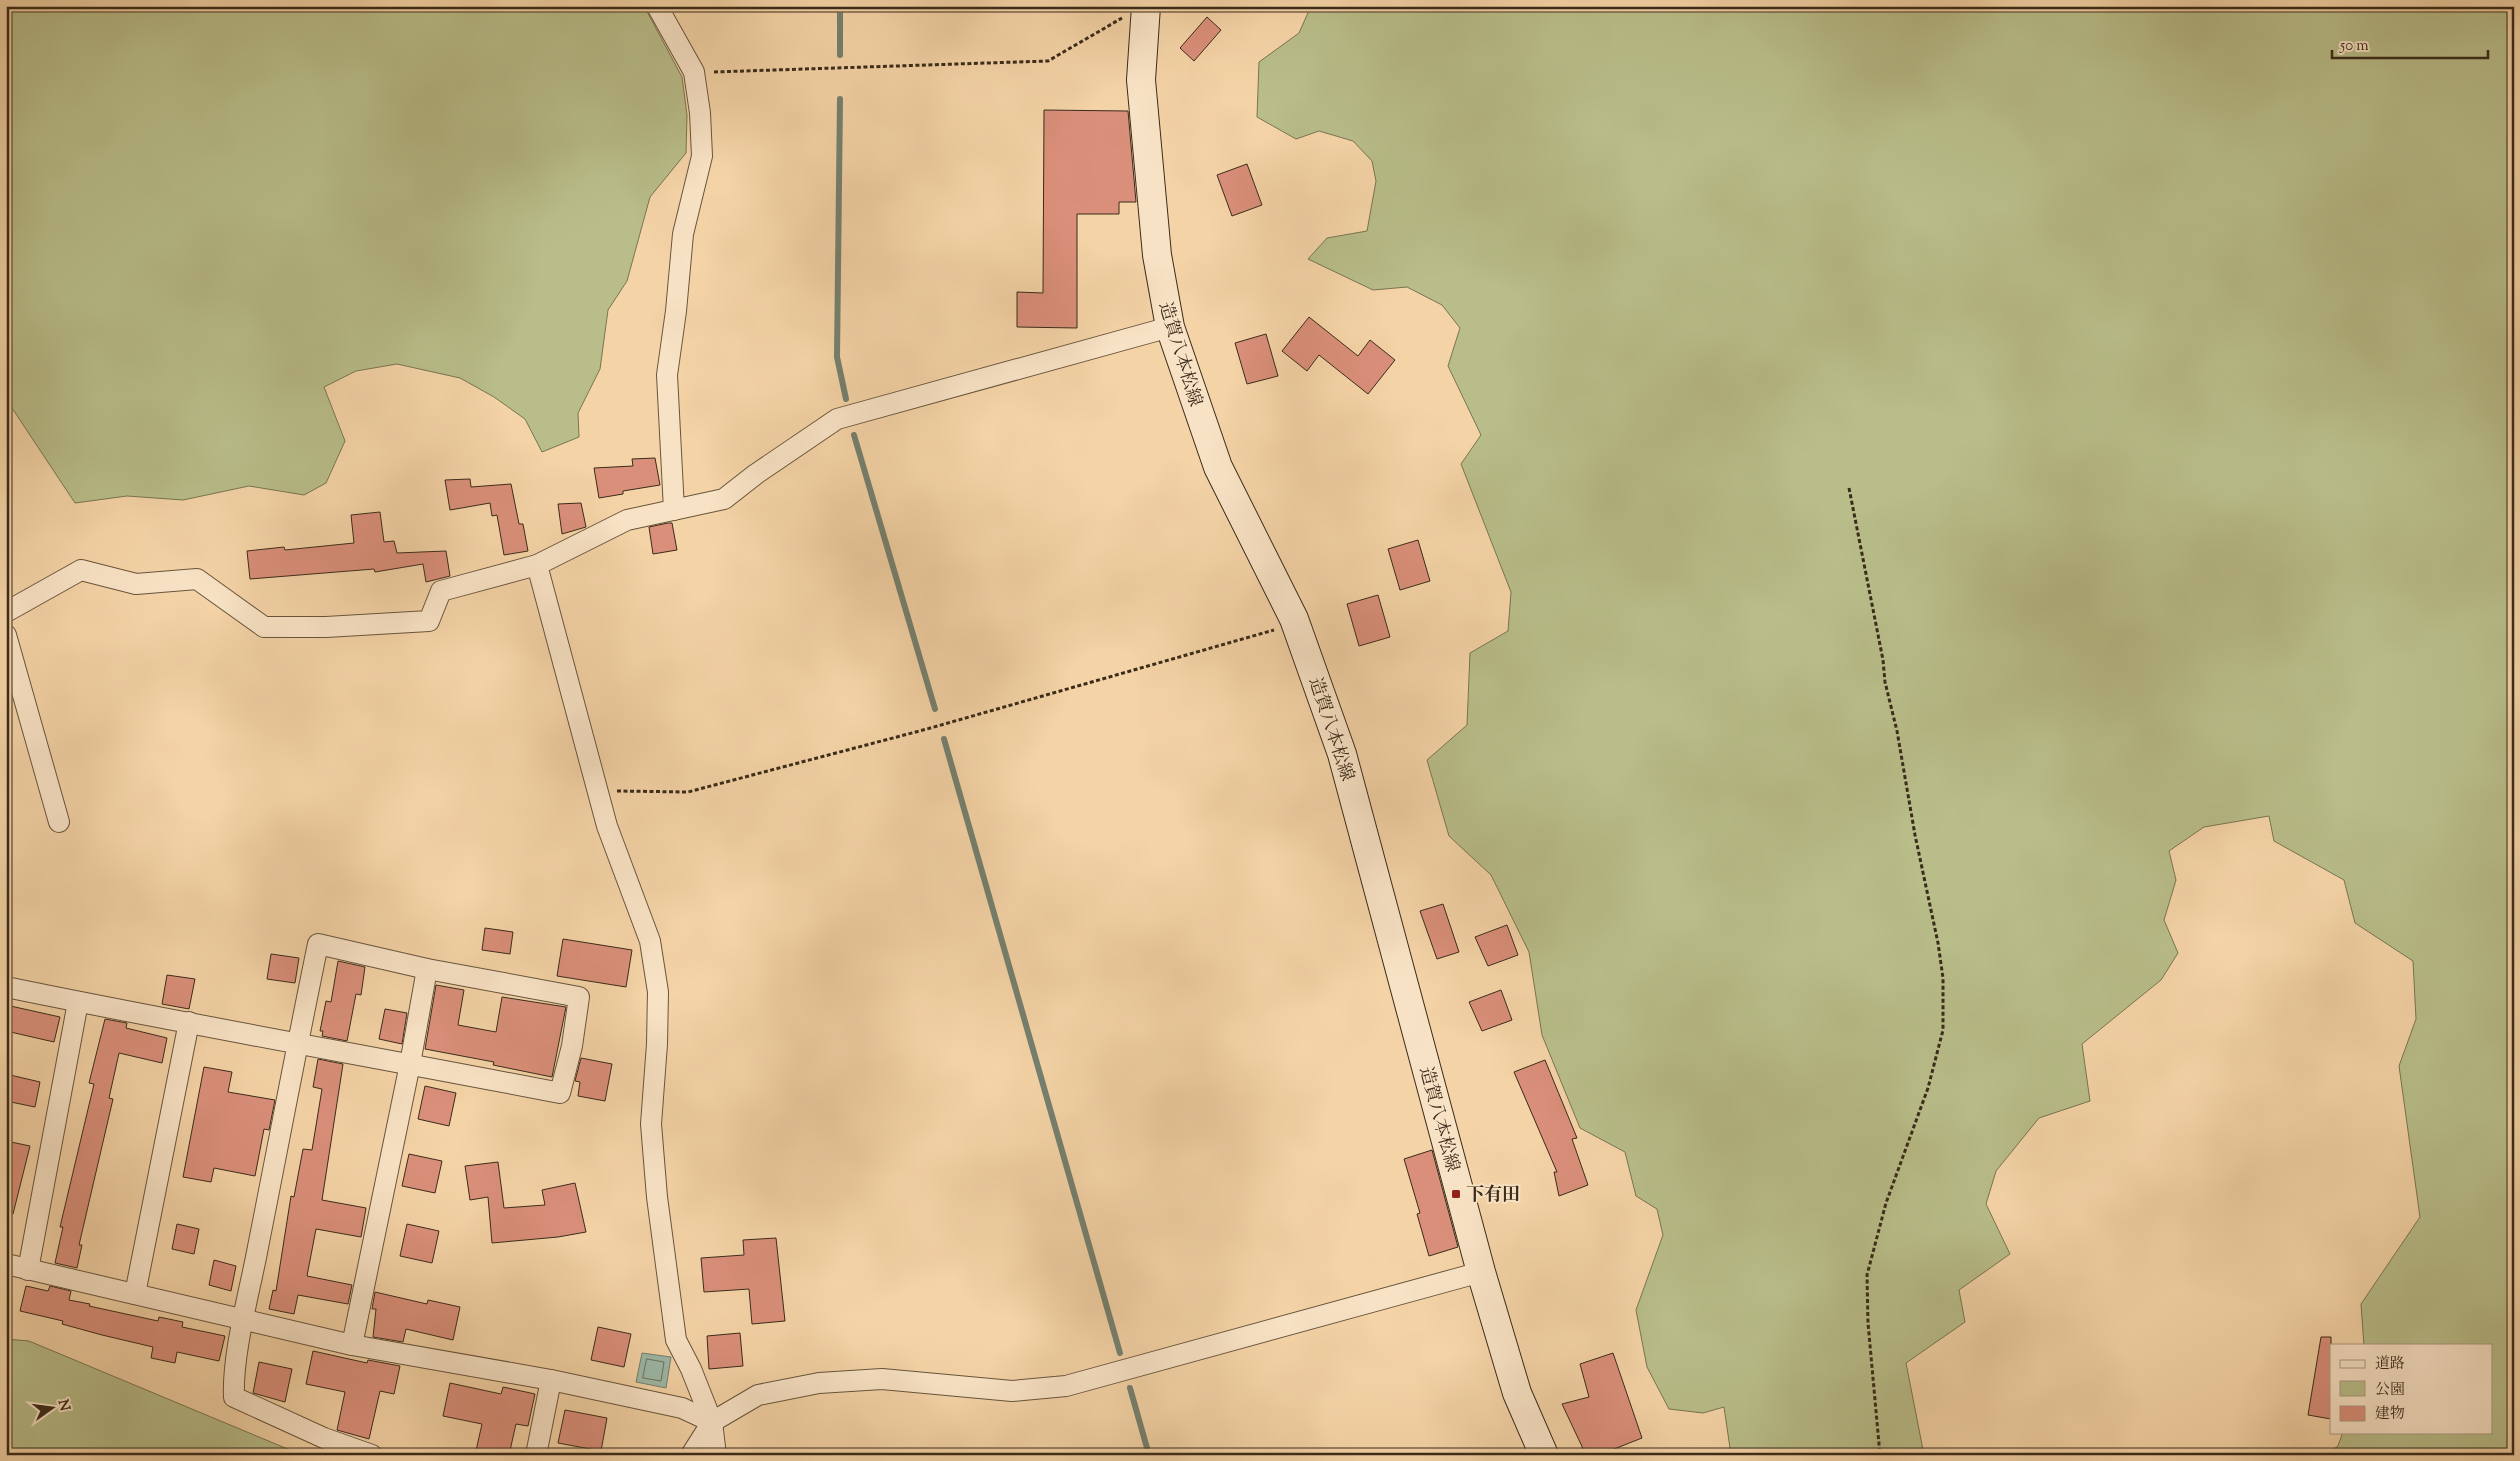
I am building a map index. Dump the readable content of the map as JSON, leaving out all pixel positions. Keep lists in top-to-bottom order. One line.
{"streets":{"main road":["造賀八本松線"]},"places":{"transit":["下有田"]},"legend":["道路","公園","建物"],"scale_bar":"50 m","north":"right"}
